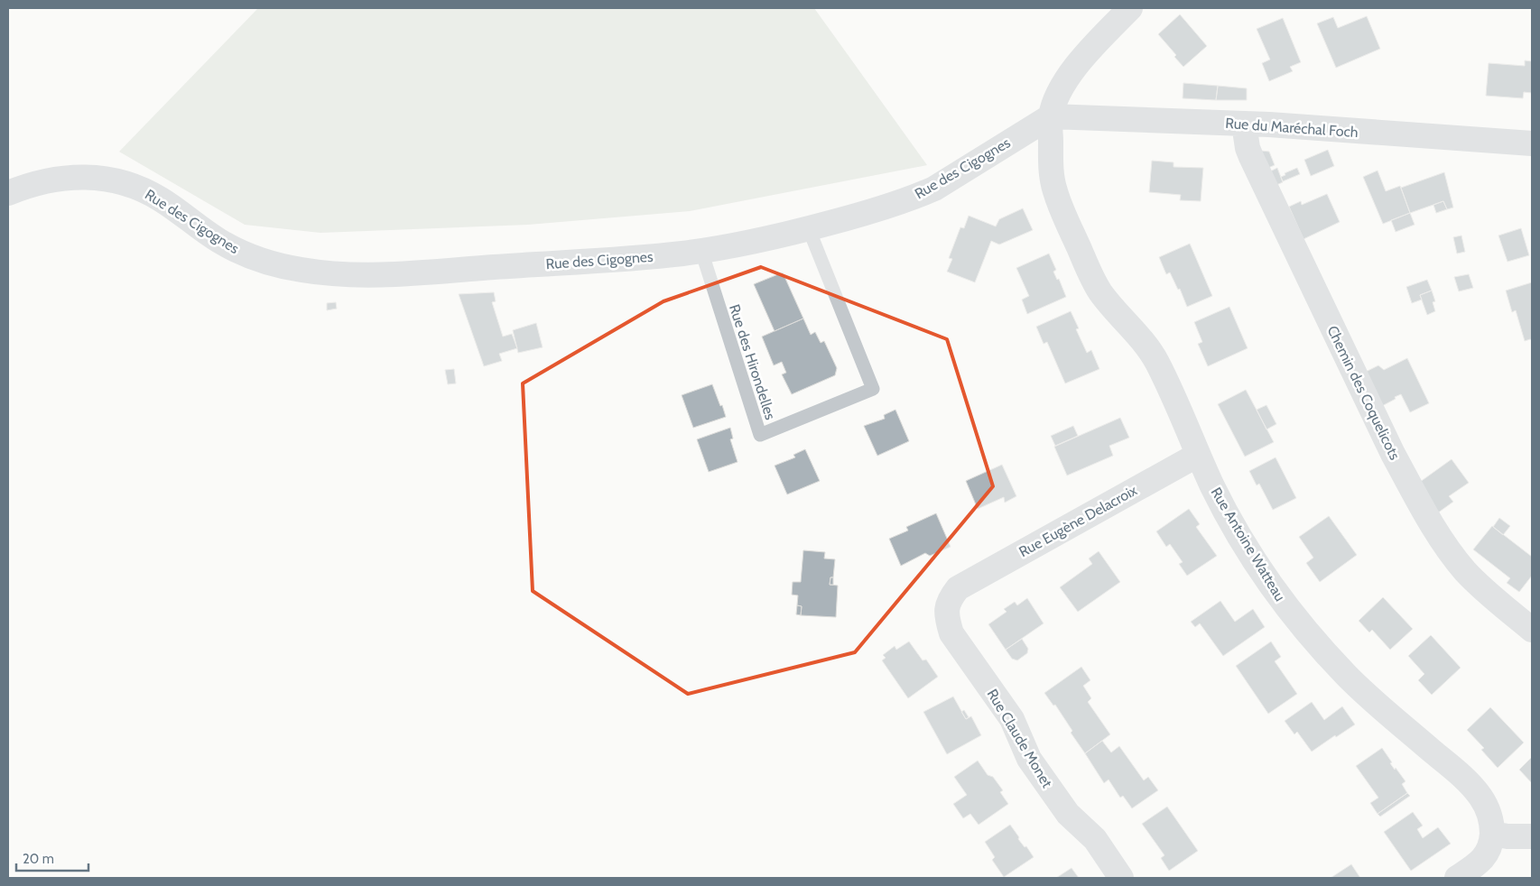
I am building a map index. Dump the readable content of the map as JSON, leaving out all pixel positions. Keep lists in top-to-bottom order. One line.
{"streets":{"street":["Rue du Maréchal Foch","Rue des Cigognes","Chemin des Coquelicots","Rue Eugène Delacroix","Rue Antoine Watteau","Rue Claude Monet"],"lane":["Rue des Hirondelles"]},"crossings":[["Rue du Maréchal Foch","Rue des Cigognes"],["Rue du Maréchal Foch","Chemin des Coquelicots"],["Rue du Maréchal Foch","Rue Antoine Watteau"],["Rue des Cigognes","Rue des Hirondelles"],["Rue des Cigognes","Rue Antoine Watteau"],["Rue Eugène Delacroix","Rue Antoine Watteau"],["Rue Eugène Delacroix","Rue Claude Monet"]],"scale_bar":"20 m"}
